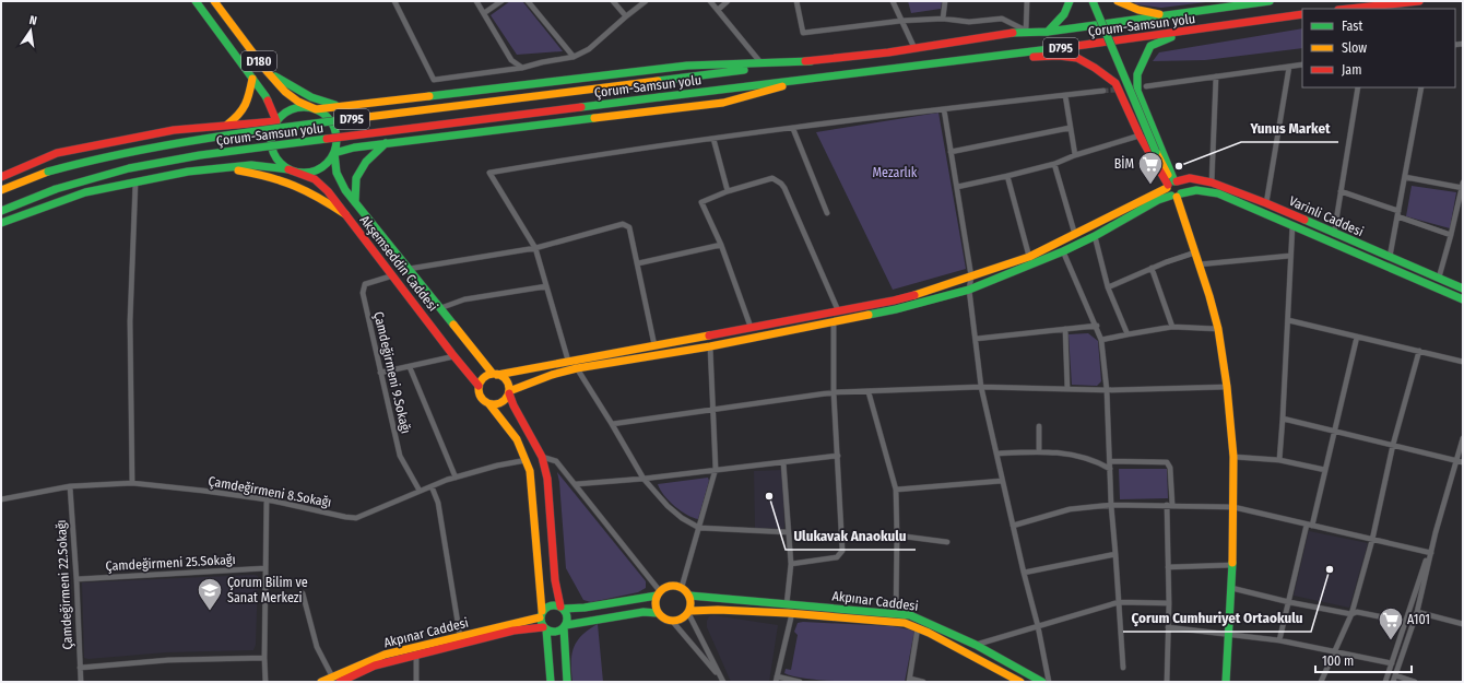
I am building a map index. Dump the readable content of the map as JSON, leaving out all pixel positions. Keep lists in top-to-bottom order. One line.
{"streets":{"main road":["Çorum-Samsun yolu","D795","D180","Varinli Caddesi","Akşemseddin Caddesi","Akpınar Caddesi"],"street":["Çamdeğirmeni 9.Sokağı","Çamdeğirmeni 8.Sokağı","Çamdeğirmeni 25.Sokağı","Çamdeğirmeni 22.Sokağı"]},"crossings":[["D180","Akşemseddin Caddesi"],["Akşemseddin Caddesi","Çamdeğirmeni 9.Sokağı"],["Çamdeğirmeni 9.Sokağı","Çamdeğirmeni 8.Sokağı"],["Çamdeğirmeni 8.Sokağı","Çamdeğirmeni 22.Sokağı"],["Çamdeğirmeni 25.Sokağı","Çamdeğirmeni 22.Sokağı"]],"parks":["Mezarlık"],"places":{"other":["Yunus Market","Ulukavak Anaokulu","Çorum Cumhuriyet Ortaokulu"],"supermarket":["BİM","A101"],"school or university":["Çorum Bilim ve Sanat Merkezi"]},"legend":["Fast","Slow","Jam"],"scale_bar":"100 m","north":"top"}
